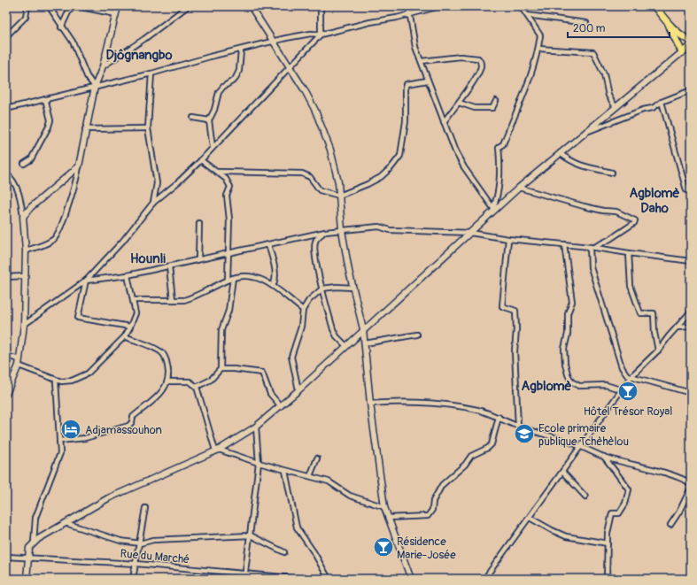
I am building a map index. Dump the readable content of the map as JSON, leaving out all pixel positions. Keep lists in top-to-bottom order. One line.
{"streets":{"street":["Rue du Marché"]},"districts":["Djôgnangbo","Agblomè Daho","Hounli","Agblomè"],"places":{"bar":["Hôtel Trésor Royal","Résidence Marie-Josée"],"hotel":["Adjamassouhon"],"school or university":["Ecole primaire publique Tchèhèlou"]},"scale_bar":"200 m"}
